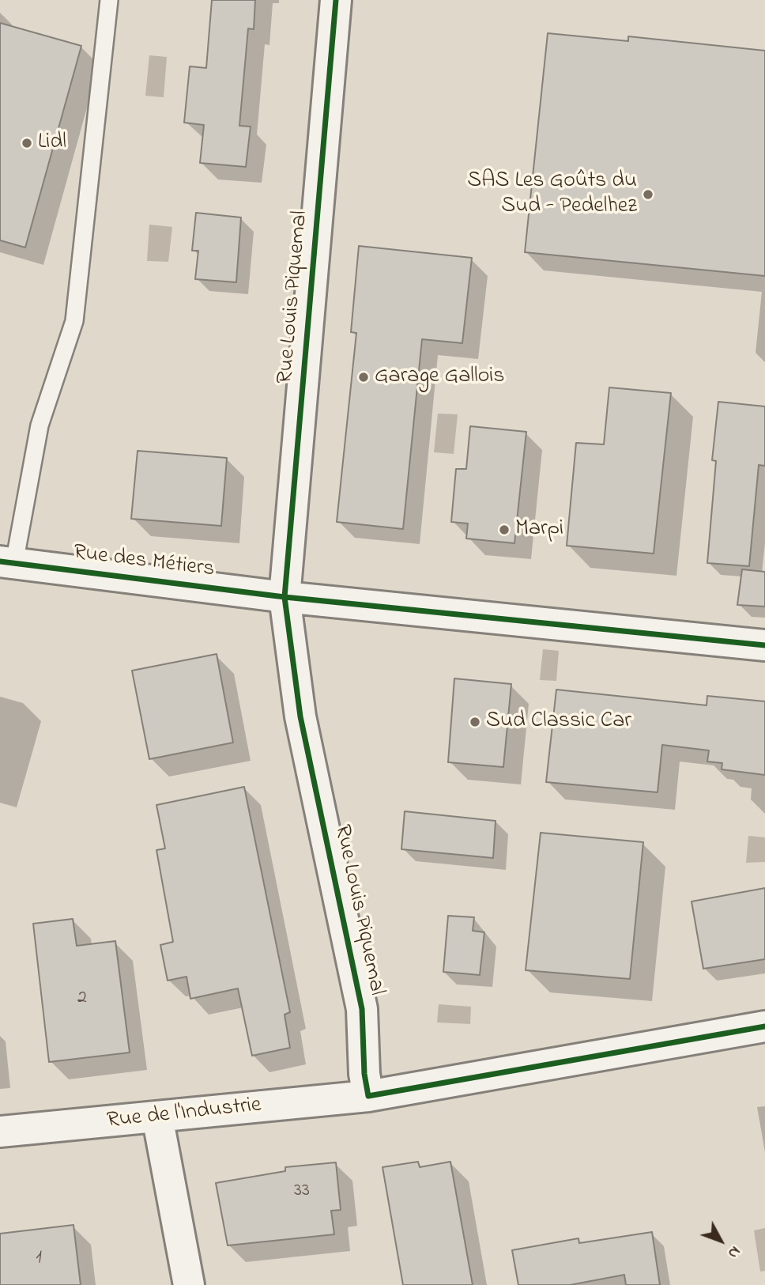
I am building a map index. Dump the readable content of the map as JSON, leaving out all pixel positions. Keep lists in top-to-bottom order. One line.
{"streets":{"street":["Rue Louis Piquemal","Rue des Métiers","Rue de l'Industrie"]},"crossings":[["Rue Louis Piquemal","Rue des Métiers"],["Rue Louis Piquemal","Rue de l'Industrie"]],"places":["Lidl","SAS Les Goûts du Sud - Pedelhez","Garage Gallois","Marpi","Sud Classic Car"],"house_numbers":["2","33","1"],"north":"bottom right"}
